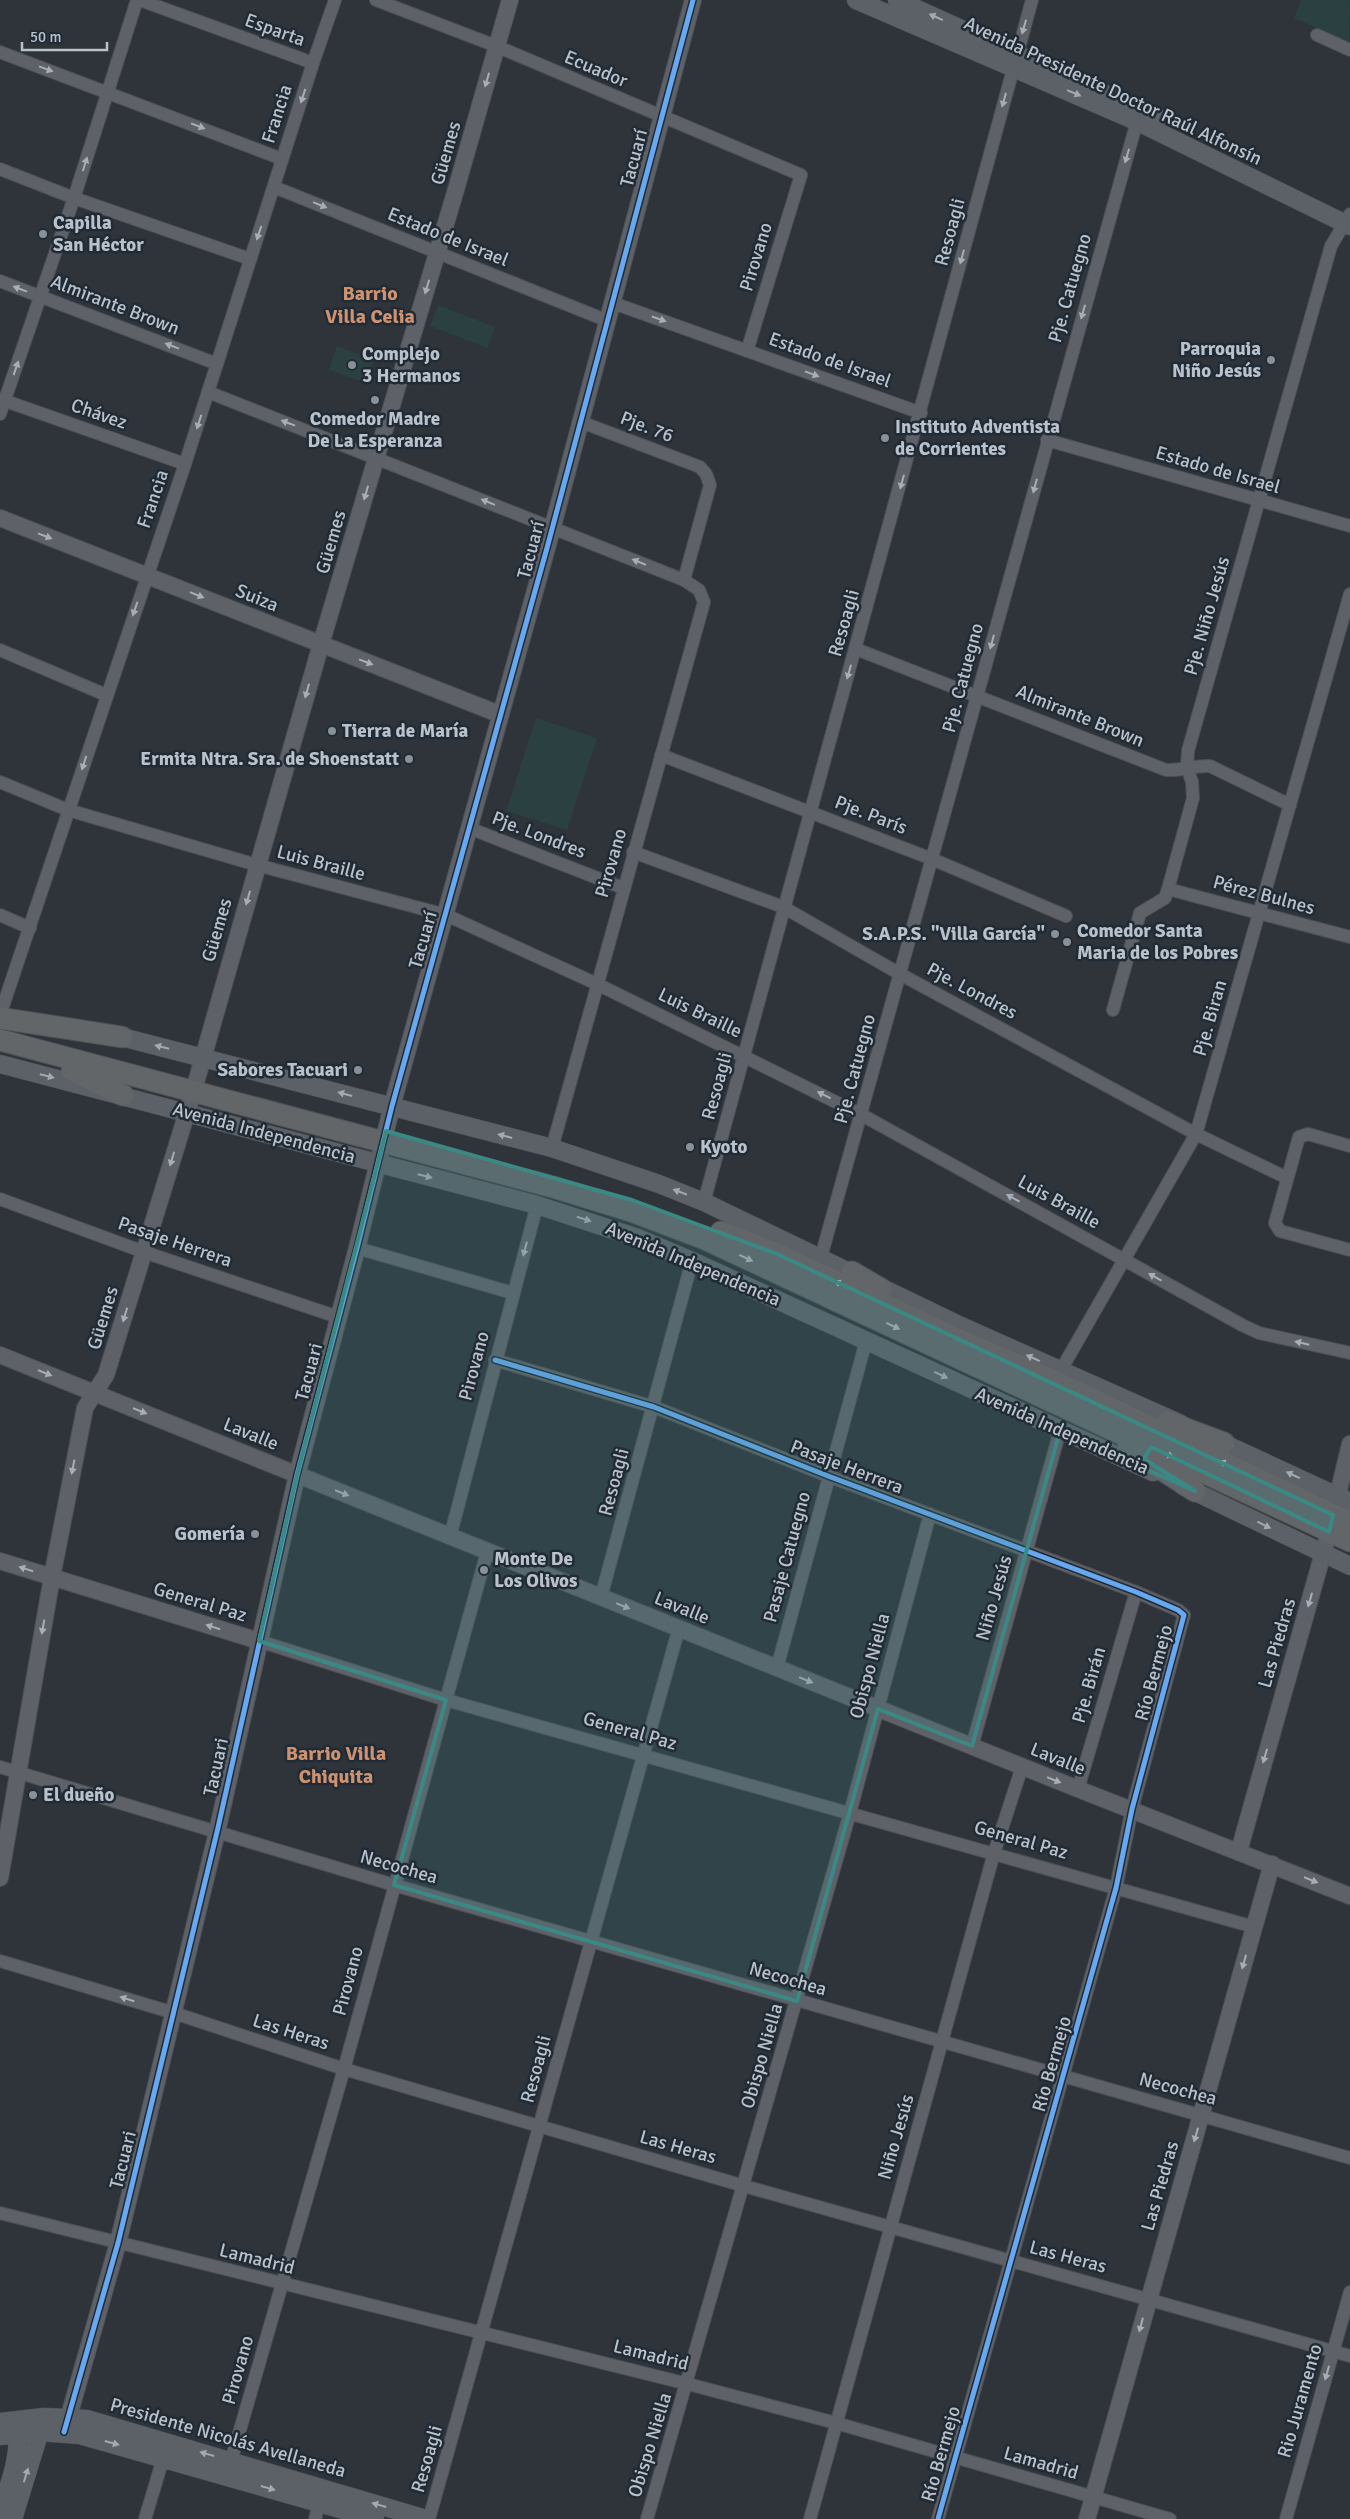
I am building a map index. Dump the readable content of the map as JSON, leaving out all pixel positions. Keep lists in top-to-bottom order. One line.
{"streets":{"highway":["Avenida Independencia"],"main road":["Avenida Presidente Doctor Raúl Alfonsín","Presidente Nicolás Avellaneda"],"street":["Esparta","Ecuador","Francia","Güemes","Tacuarí","Resoagli","Estado de Israel","Pirovano","Pje. Catuegno","Almirante Brown","Chávez","Pje. 76","Suiza","Pje. Niño Jesús","Pje. París","Pje. Londres","Luis Braille","Pérez Bulnes","Pje. Biran","Pasaje Herrera","Tacuari","Lavalle","Pasaje Catuegno","Niño Jesús","General Paz","Las Piedras","Obispo Niella","Río Bermejo","Pje. Birán","Necochea","Las Heras","Lamadrid","Rio Juramento"]},"crossings":[["Esparta","Francia"],["Ecuador","Güemes"],["Ecuador","Tacuarí"],["Ecuador","Pirovano"],["Avenida Presidente Doctor Raúl Alfonsín","Resoagli"],["Avenida Presidente Doctor Raúl Alfonsín","Pje. Catuegno"],["Avenida Presidente Doctor Raúl Alfonsín","Pje. Niño Jesús"],["Francia","Estado de Israel"],["Francia","Almirante Brown"],["Francia","Chávez"],["Francia","Suiza"],["Francia","Luis Braille"],["Francia","Avenida Independencia"],["Güemes","Estado de Israel"],["Güemes","Suiza"],["Güemes","Luis Braille"],["Güemes","Avenida Independencia"],["Güemes","Pasaje Herrera"],["Güemes","Lavalle"],["Güemes","General Paz"],["Güemes","Necochea"],["Tacuarí","Estado de Israel"],["Tacuarí","Pje. 76"],["Tacuarí","Suiza"],["Tacuarí","Pje. Londres"],["Tacuarí","Luis Braille"],["Tacuarí","Avenida Independencia"],["Tacuarí","Tacuari"],["Resoagli","Estado de Israel"],["Resoagli","Almirante Brown"],["Resoagli","Pje. París"],["Resoagli","Pje. Londres"],["Resoagli","Luis Braille"],["Resoagli","Avenida Independencia"],["Resoagli","Pasaje Herrera"],["Resoagli","Lavalle"],["Resoagli","General Paz"],["Resoagli","Necochea"],["Resoagli","Las Heras"],["Resoagli","Lamadrid"],["Resoagli","Presidente Nicolás Avellaneda"],["Estado de Israel","Pirovano"],["Estado de Israel","Pje. Catuegno"],["Estado de Israel","Pje. Niño Jesús"],["Pirovano","Pje. 76"],["Pirovano","Pje. París"],["Pirovano","Pje. Londres"],["Pirovano","Luis Braille"],["Pirovano","Avenida Independencia"],["Pirovano","Pasaje Herrera"],["Pirovano","Lavalle"],["Pirovano","General Paz"],["Pirovano","Necochea"],["Pirovano","Las Heras"],["Pirovano","Lamadrid"],["Pirovano","Presidente Nicolás Avellaneda"],["Pje. Catuegno","Almirante Brown"],["Pje. Catuegno","Pje. París"],["Pje. Catuegno","Pje. Londres"],["Pje. Catuegno","Luis Braille"],["Pje. Catuegno","Avenida Independencia"],["Almirante Brown","Pje. Niño Jesús"],["Almirante Brown","Pje. Biran"],["Pje. Niño Jesús","Pérez Bulnes"],["Pje. Londres","Pje. Biran"],["Luis Braille","Pje. Biran"],["Pérez Bulnes","Pje. Biran"],["Pje. Biran","Avenida Independencia"],["Avenida Independencia","Tacuari"],["Avenida Independencia","Pasaje Catuegno"],["Avenida Independencia","Niño Jesús"],["Avenida Independencia","Las Piedras"],["Pasaje Herrera","Tacuari"],["Pasaje Herrera","Pasaje Catuegno"],["Pasaje Herrera","Niño Jesús"],["Pasaje Herrera","Obispo Niella"],["Pasaje Herrera","Río Bermejo"],["Pasaje Herrera","Pje. Birán"],["Tacuari","Lavalle"],["Tacuari","General Paz"],["Tacuari","Necochea"],["Tacuari","Las Heras"],["Tacuari","Lamadrid"],["Tacuari","Presidente Nicolás Avellaneda"],["Lavalle","Pasaje Catuegno"],["Lavalle","Niño Jesús"],["Lavalle","Las Piedras"],["Lavalle","Obispo Niella"],["Lavalle","Río Bermejo"],["Lavalle","Pje. Birán"],["Niño Jesús","General Paz"],["Niño Jesús","Necochea"],["Niño Jesús","Las Heras"],["Niño Jesús","Lamadrid"],["General Paz","Las Piedras"],["General Paz","Obispo Niella"],["General Paz","Río Bermejo"],["Las Piedras","Necochea"],["Las Piedras","Las Heras"],["Las Piedras","Lamadrid"],["Obispo Niella","Necochea"],["Obispo Niella","Las Heras"],["Obispo Niella","Lamadrid"],["Río Bermejo","Necochea"],["Río Bermejo","Las Heras"],["Río Bermejo","Lamadrid"],["Las Heras","Rio Juramento"]],"one_way":["Francia","Güemes","Estado de Israel","Pje. Catuegno","Suiza","Luis Braille","Lavalle","Las Piedras","Rio Juramento"],"districts":["Barrio Villa Celia","Barrio Villa Chiquita"],"places":["Capilla San Héctor","Parroquia Niño Jesús","Complejo 3 Hermanos","Comedor Madre De La Esperanza","Instituto Adventista de Corrientes","Tierra de María","Ermita Ntra. Sra. de Shoenstatt","S.A.P.S. \"Villa García\"","Comedor Santa Maria de los Pobres","Sabores Tacuari","Kyoto","Gomería","Monte De Los Olivos","El dueño"],"scale_bar":"50 m"}
